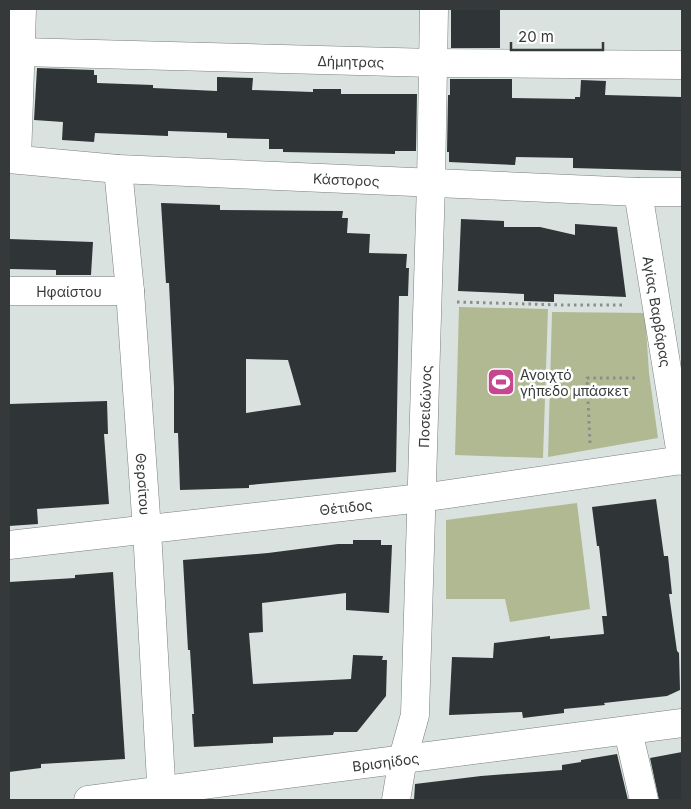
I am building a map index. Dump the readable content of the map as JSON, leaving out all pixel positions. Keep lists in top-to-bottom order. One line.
{"streets":{"street":["Δήμητρας","Κάστορος","Ηφαίστου","Αγίας Βαρβάρας","Ποσειδώνος","Θερσίτου","Θέτιδος","Βρισηίδος"]},"crossings":[["Δήμητρας","Ποσειδώνος"],["Κάστορος","Αγίας Βαρβάρας"],["Κάστορος","Ποσειδώνος"],["Κάστορος","Θερσίτου"],["Ηφαίστου","Θερσίτου"],["Αγίας Βαρβάρας","Θέτιδος"],["Ποσειδώνος","Θέτιδος"],["Ποσειδώνος","Βρισηίδος"],["Θερσίτου","Θέτιδος"],["Θερσίτου","Βρισηίδος"]],"places":{"sports":["Ανοιχτό γήπεδο μπάσκετ"]},"scale_bar":"20 m"}
